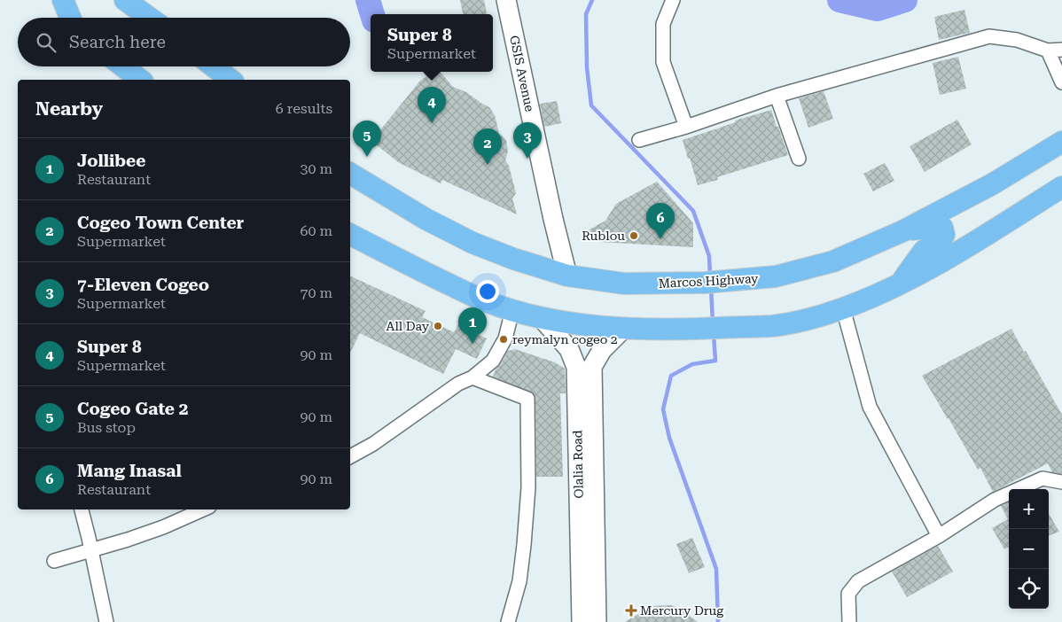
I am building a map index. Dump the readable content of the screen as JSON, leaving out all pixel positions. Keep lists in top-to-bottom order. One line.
{"streets":{"main road":["GSIS Avenue","Marcos Highway","Olalia Road"]},"crossings":[["GSIS Avenue","Marcos Highway"]],"places":{"other":["Rublou","All Day","reymalyn cogeo 2"],"health":["Mercury Drug"]},"page":{"popup":["Super 8","Supermarket"],"search":"Search here","heading":["Nearby","6 results"],"pins":["4","5","3","2","6","1"],"list":[{"mark":"1","name":"Jollibee","note":"Restaurant","value":"30 m"},{"mark":"2","name":"Cogeo Town Center","note":"Supermarket","value":"60 m"},{"mark":"3","name":"7-Eleven Cogeo","note":"Supermarket","value":"70 m"},{"mark":"4","name":"Super 8","note":"Supermarket","value":"90 m"},{"mark":"5","name":"Cogeo Gate 2","note":"Bus stop","value":"90 m"},{"mark":"6","name":"Mang Inasal","note":"Restaurant","value":"90 m"}],"map_buttons":["+","−"]}}
